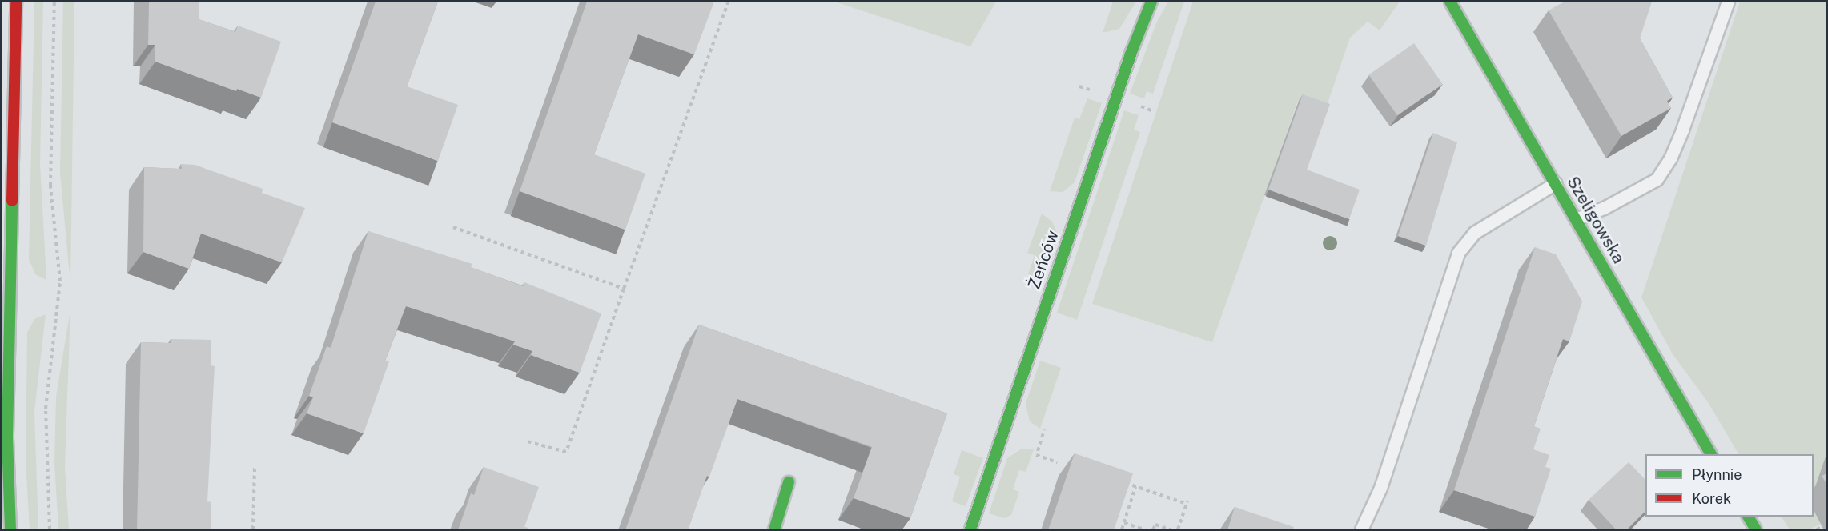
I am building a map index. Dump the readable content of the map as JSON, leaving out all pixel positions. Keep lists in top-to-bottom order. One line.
{"streets":{"street":["Szeligowska","Żeńców"]},"legend":["Płynnie","Korek"]}
